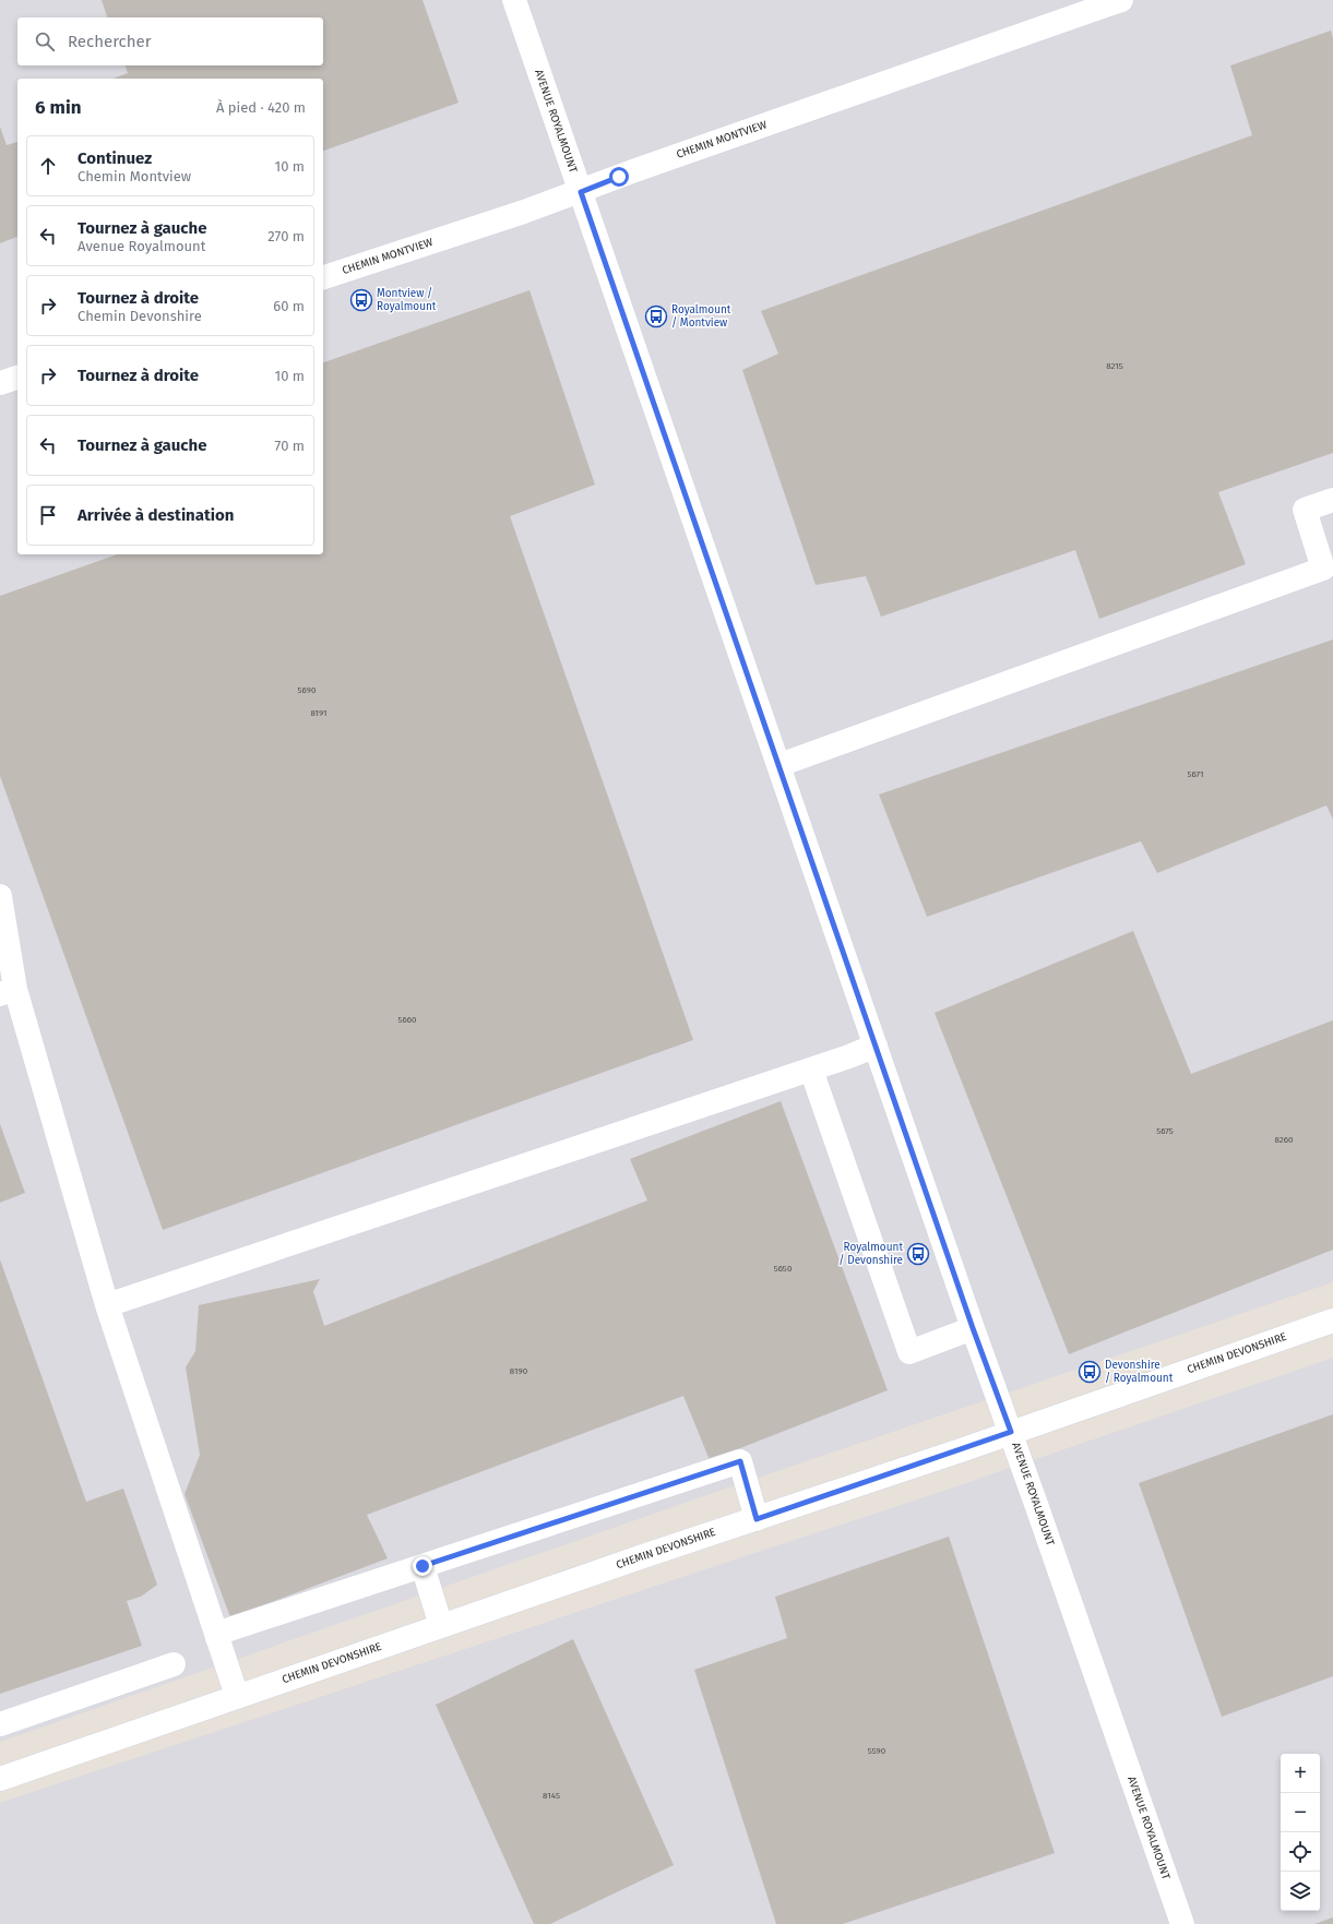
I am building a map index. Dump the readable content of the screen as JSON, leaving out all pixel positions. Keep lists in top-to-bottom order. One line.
{"streets":{"street":["AVENUE ROYALMOUNT","CHEMIN MONTVIEW","CHEMIN DEVONSHIRE"]},"crossings":[["AVENUE ROYALMOUNT","CHEMIN MONTVIEW"],["AVENUE ROYALMOUNT","CHEMIN DEVONSHIRE"]],"places":{"bus stop":["Montview / Royalmount","Royalmount / Montview","Royalmount / Devonshire","Devonshire / Royalmount"]},"house_numbers":["8215","5690","8191","5671","5660","5675","8260","5650","8190","5590","8145"],"page":{"search":"Rechercher","heading":["6 min","À pied · 420 m"],"list":[["Continuez","Chemin Montview","10 m"],["Tournez à gauche","Avenue Royalmount","270 m"],["Tournez à droite","Chemin Devonshire","60 m"],["Tournez à droite","10 m"],["Tournez à gauche","70 m"],"Arrivée à destination"],"map_buttons":["+","−"]}}
